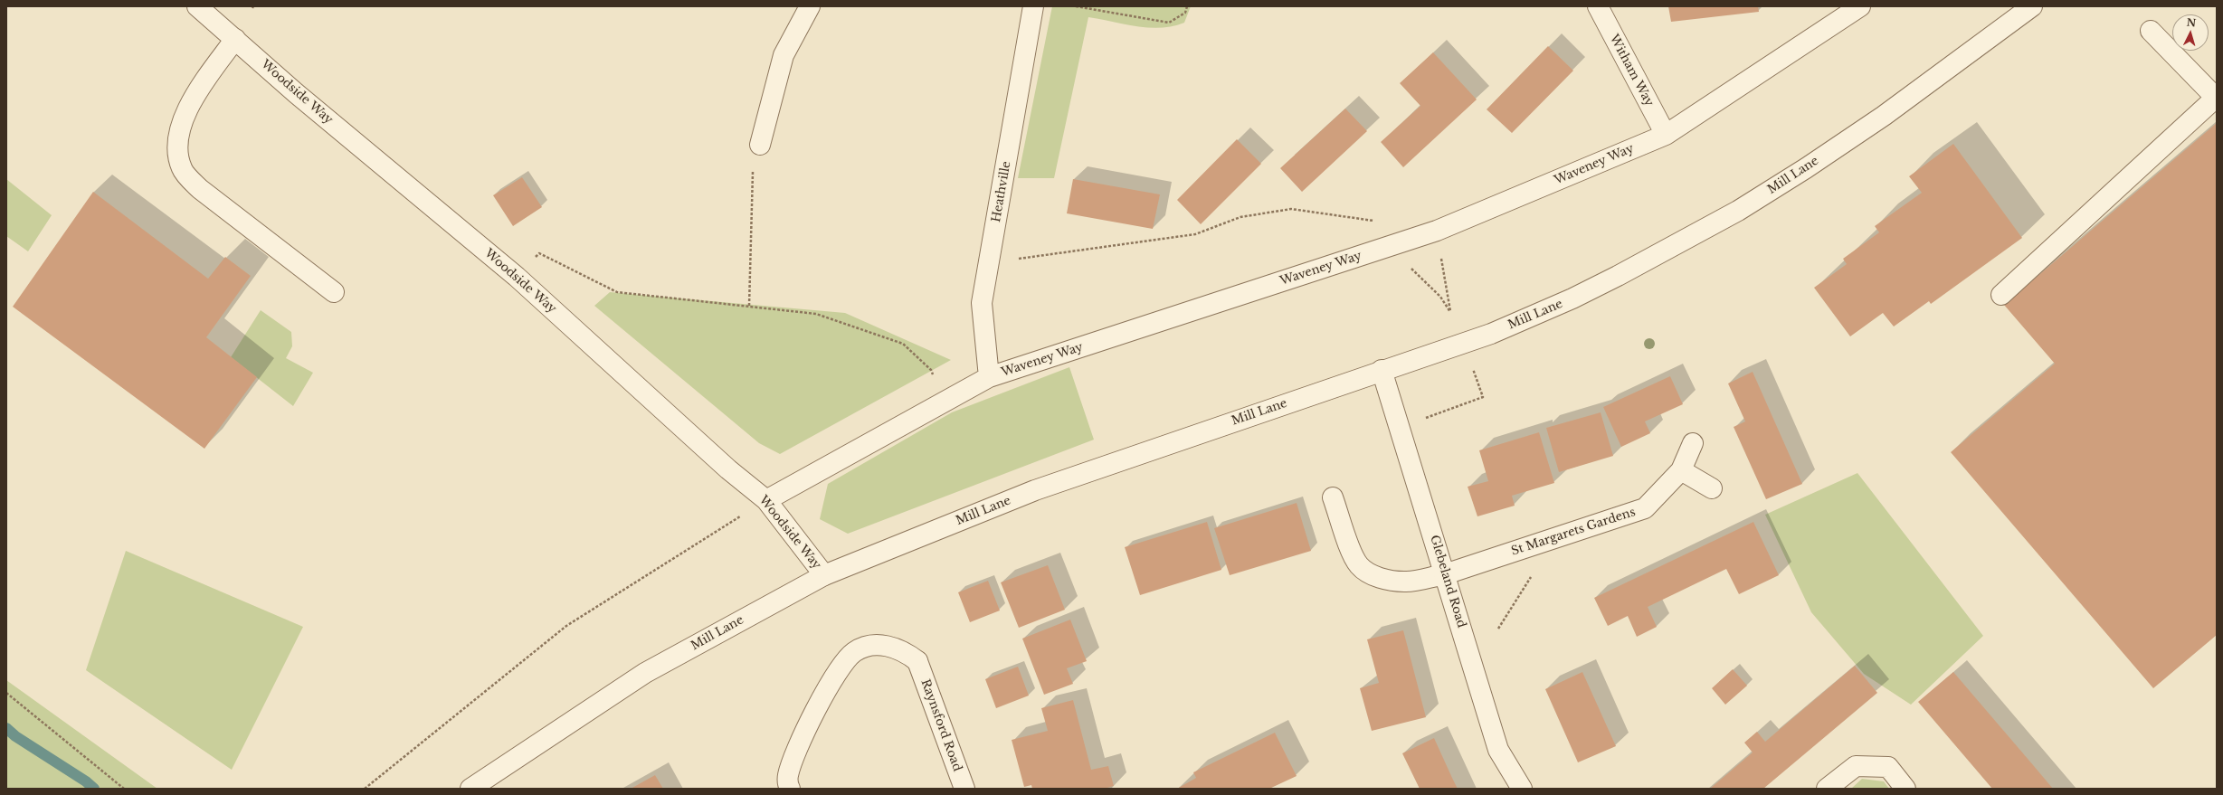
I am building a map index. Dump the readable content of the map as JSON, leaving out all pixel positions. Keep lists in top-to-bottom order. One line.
{"streets":{"street":["Witham Way","Woodside Way","Waveney Way","Mill Lane","Heathville","St Margarets Gardens","Glebeland Road","Raynsford Road"]},"crossings":[["Witham Way","Waveney Way"],["Woodside Way","Waveney Way"],["Woodside Way","Mill Lane"],["Waveney Way","Heathville"],["Mill Lane","Glebeland Road"],["St Margarets Gardens","Glebeland Road"]],"north":"top"}
